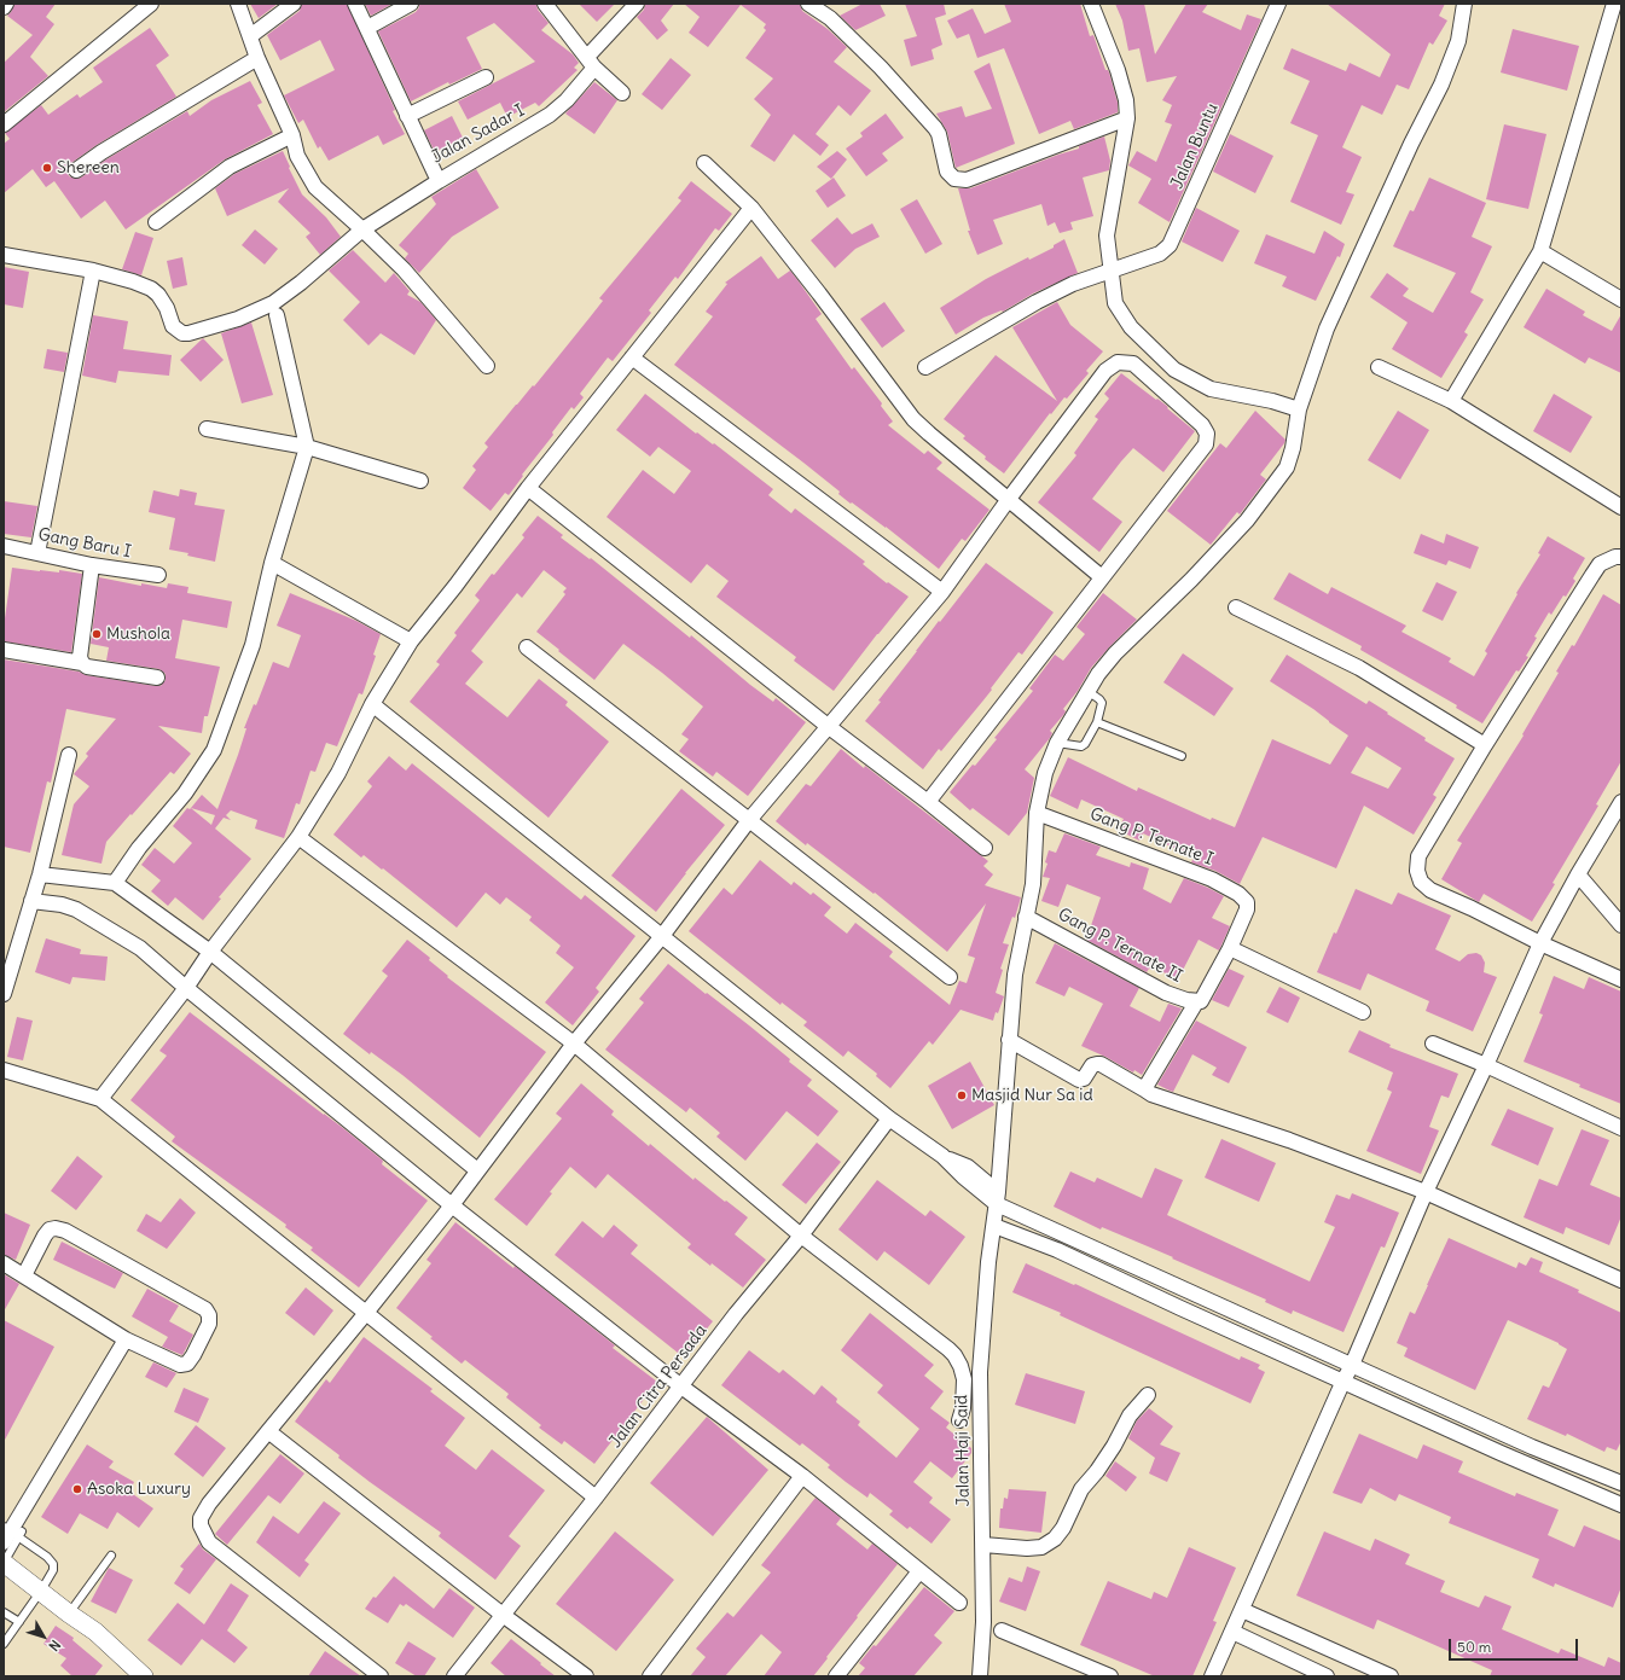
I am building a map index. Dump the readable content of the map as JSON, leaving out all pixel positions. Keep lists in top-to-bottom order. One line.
{"streets":{"street":["Jalan Sadar I","Jalan Buntu","Gang Baru I","Gang P. Ternate I","Gang P. Ternate II","Jalan Citra Persada","Jalan Haji Said"]},"crossings":[["Gang P. Ternate I","Jalan Haji Said"],["Gang P. Ternate II","Jalan Haji Said"]],"places":["Shereen","Mushola","Masjid Nur Sa id","Asoka Luxury"],"scale_bar":"50 m","north":"bottom right"}
